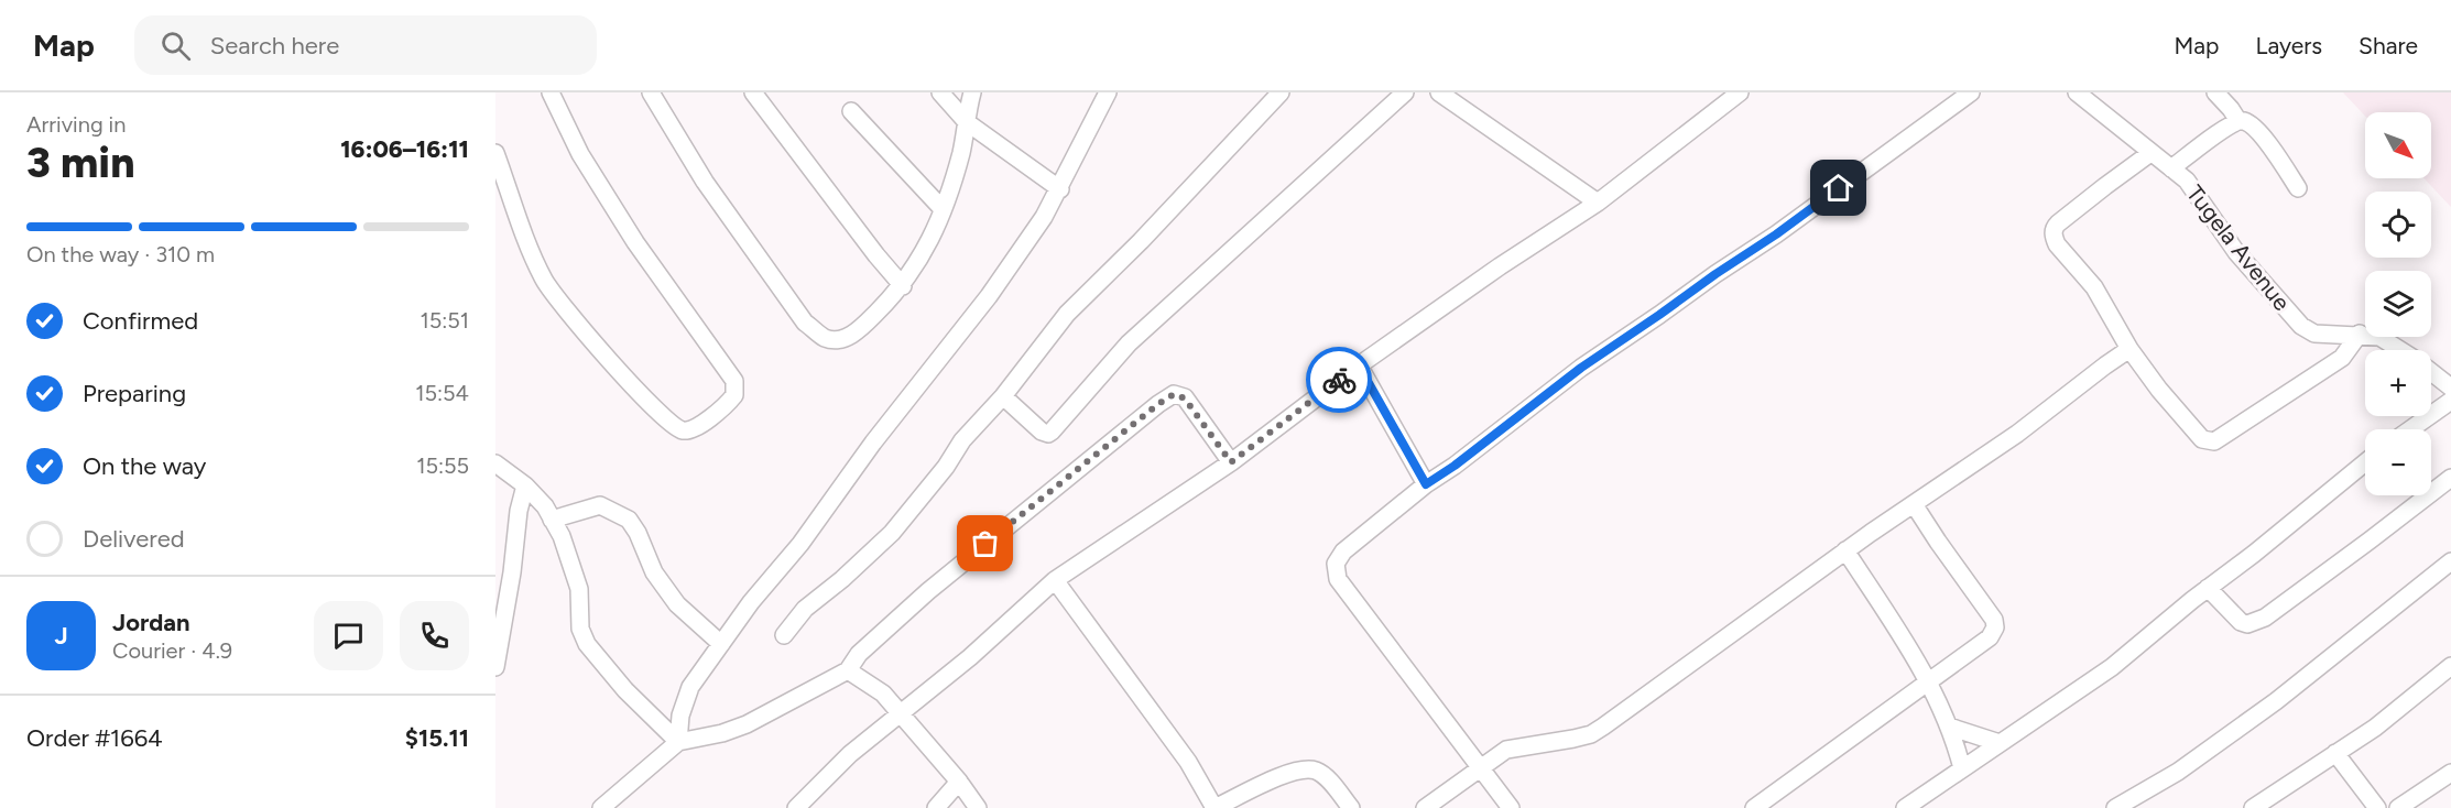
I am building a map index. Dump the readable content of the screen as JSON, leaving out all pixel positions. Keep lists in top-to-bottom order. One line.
{"streets":{"street":["Tugela Avenue"]},"north":"bottom right","page":{"header":"Map","search":"Search here","nav":["Map","Layers","Share"],"heading":["3 min","Arriving in","16:06–16:11"],"panel":["Jordan","Courier · 4.9","Order #1664","$15.11"],"map_buttons":["+","−"],"bar":"On the way · 310 m","list":[["Confirmed","15:51"],["Preparing","15:54"],["On the way","15:55"],"Delivered"],"round":"J"}}
